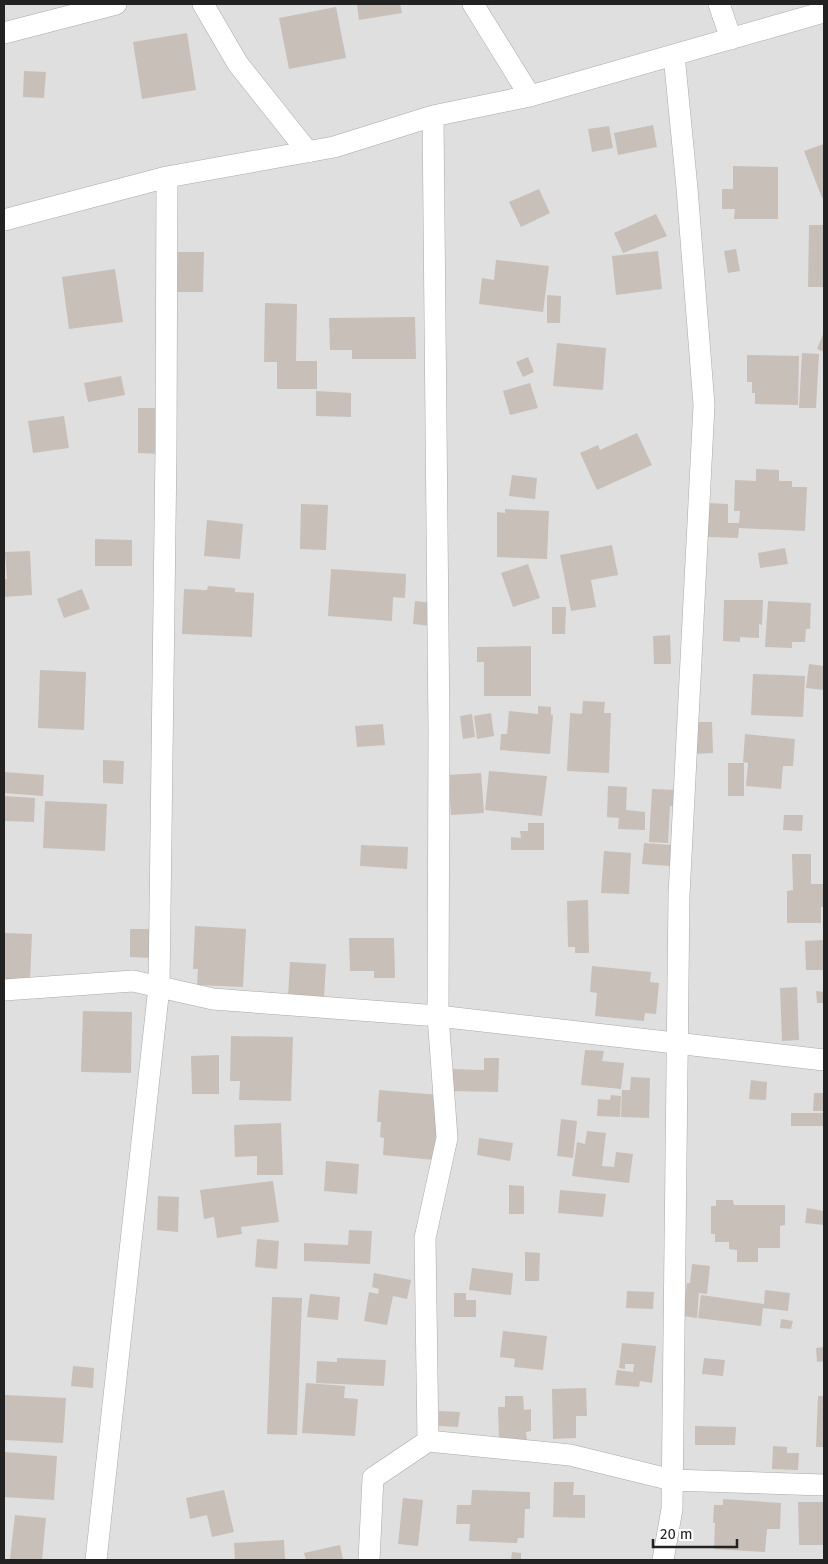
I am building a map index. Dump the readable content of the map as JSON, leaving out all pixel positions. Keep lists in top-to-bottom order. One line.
{"scale_bar":"20 m"}
